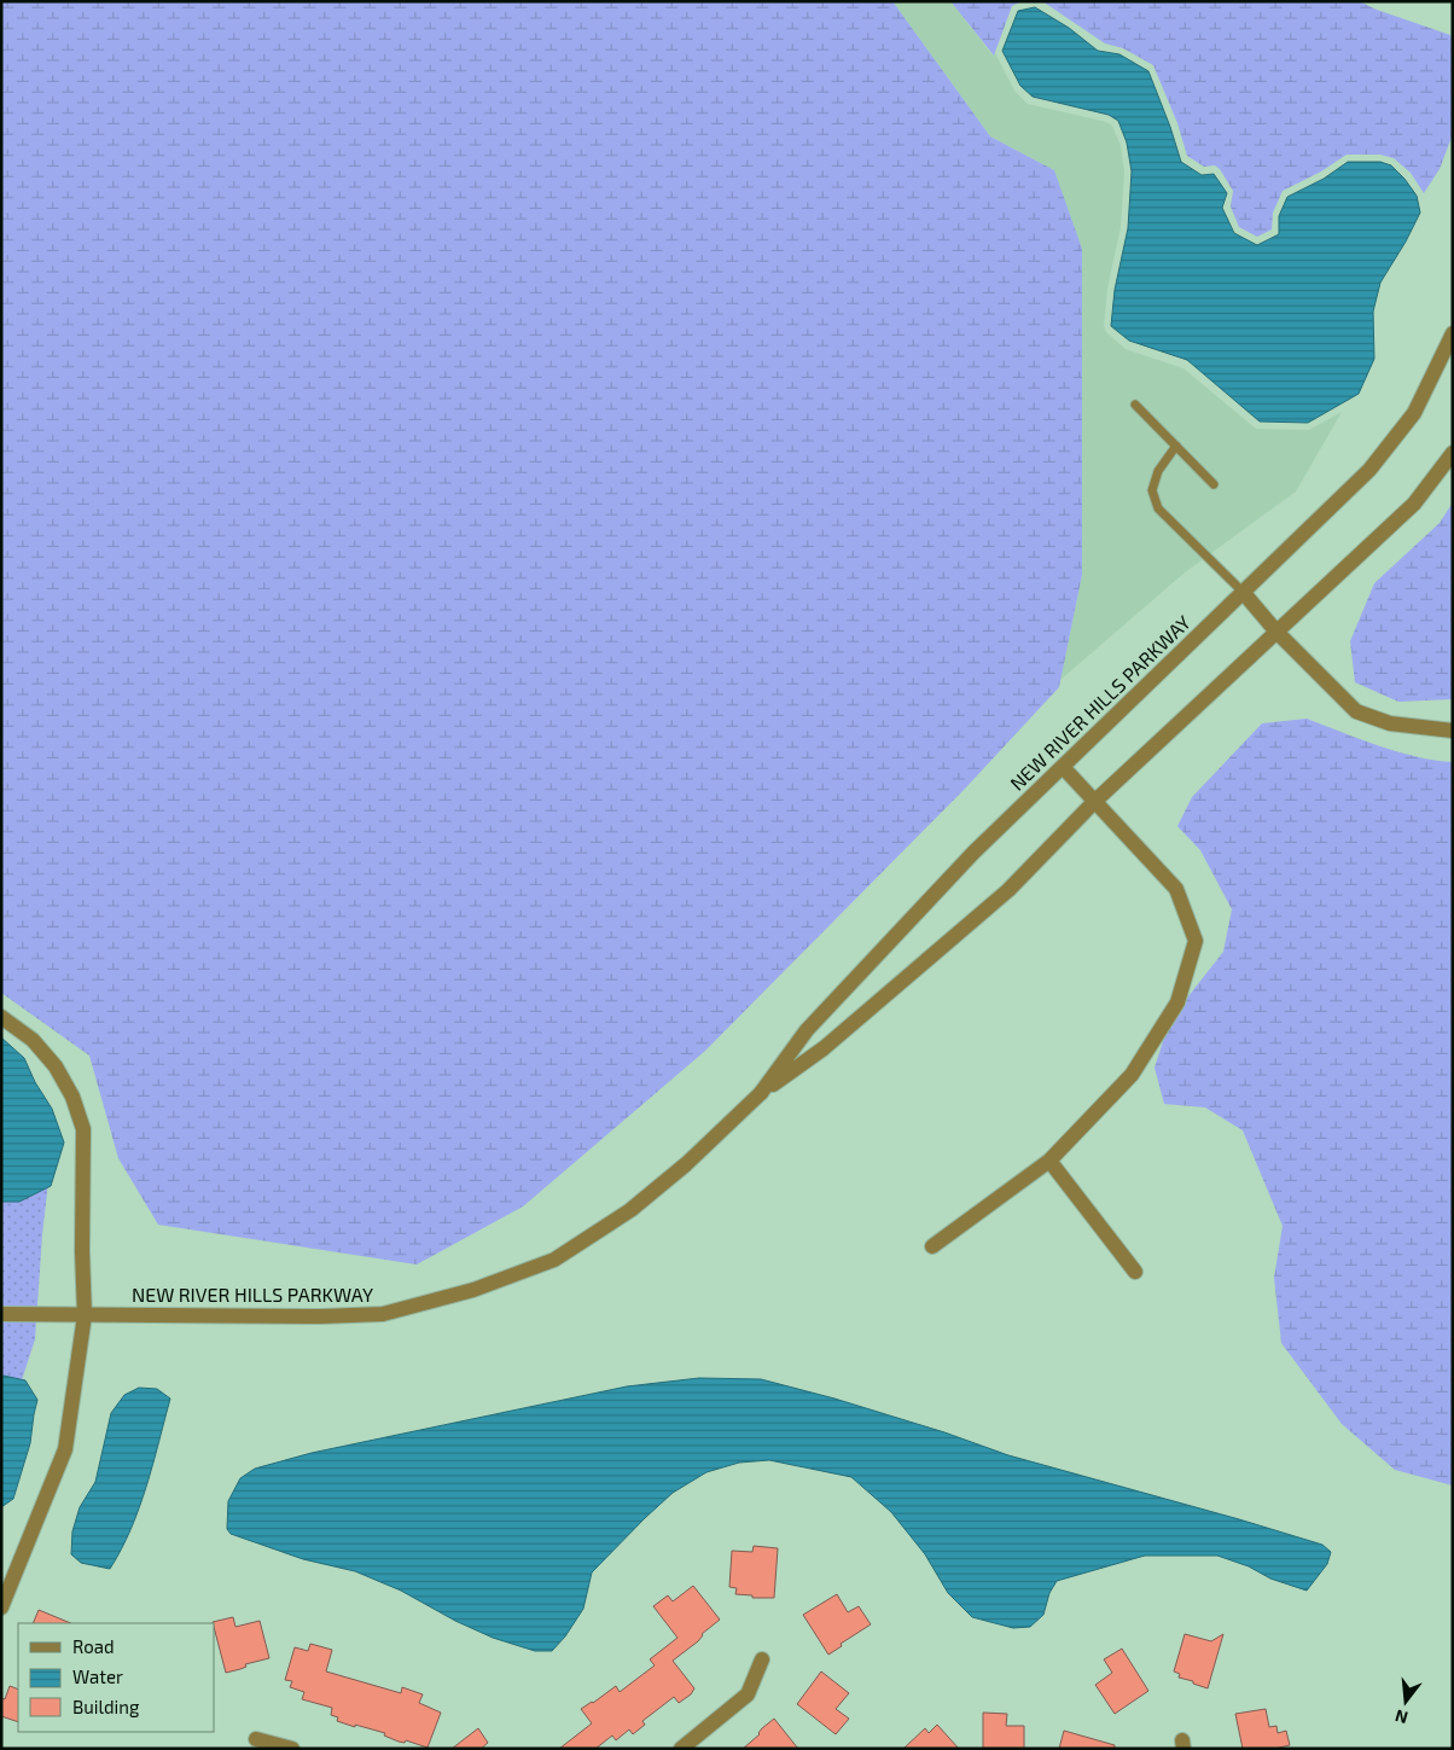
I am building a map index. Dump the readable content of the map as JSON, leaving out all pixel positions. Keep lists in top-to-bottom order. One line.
{"streets":{"street":["NEW RIVER HILLS PARKWAY"]},"legend":["Road","Water","Building"],"north":"bottom"}
